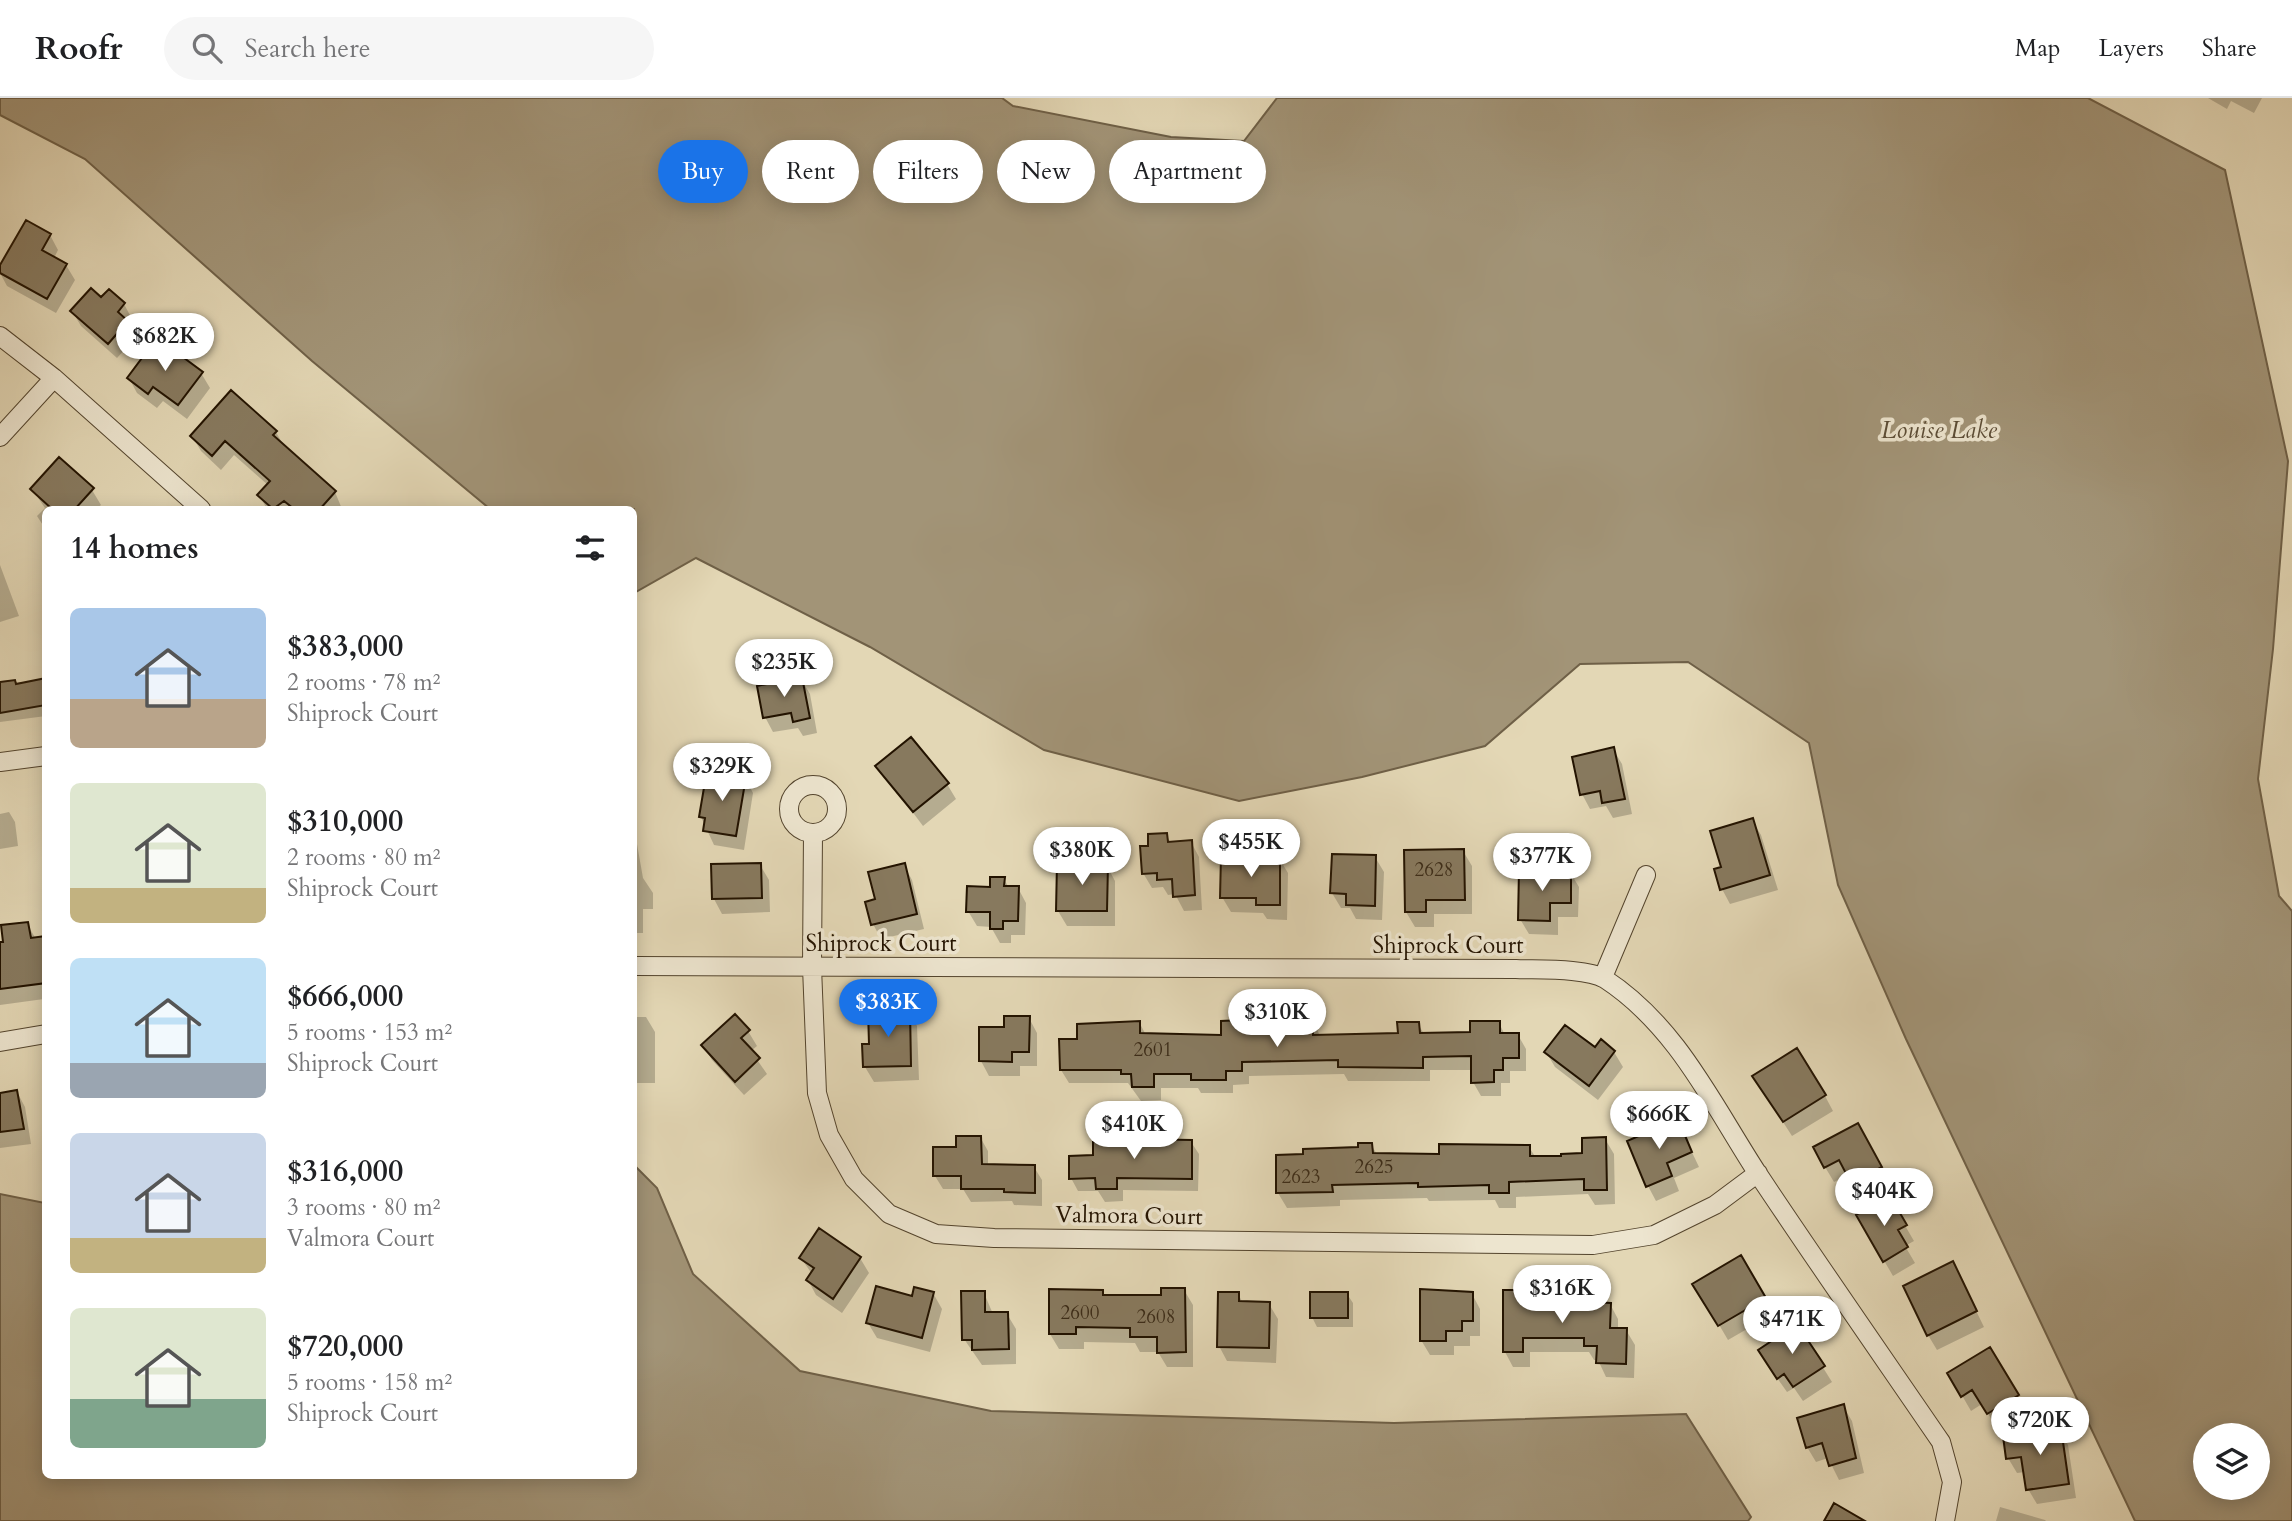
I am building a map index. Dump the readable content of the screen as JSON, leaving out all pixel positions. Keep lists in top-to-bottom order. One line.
{"streets":{"street":["Shiprock Court","Valmora Court"]},"crossings":[["Shiprock Court","Valmora Court"]],"water":["Louise Lake"],"house_numbers":["2628","2601","2625","2623","2600","2608"],"page":{"header":"Roofr","search":"Search here","nav":["Map","Layers","Share"],"chip":["Buy","Rent","Filters","New","Apartment"],"price":["$682K","$235K","$329K","$455K","$380K","$377K","$383K","$310K","$666K","$410K","$404K","$316K","$471K","$720K"],"heading":"14 homes","list":[{"name":"$383,000","note":"2 rooms · 78 m² · Shiprock Court"},{"name":"$310,000","note":"2 rooms · 80 m² · Shiprock Court"},{"name":"$666,000","note":"5 rooms · 153 m² · Shiprock Court"},{"name":"$316,000","note":"3 rooms · 80 m² · Valmora Court"},{"name":"$720,000","note":"5 rooms · 158 m² · Shiprock Court"}]}}
